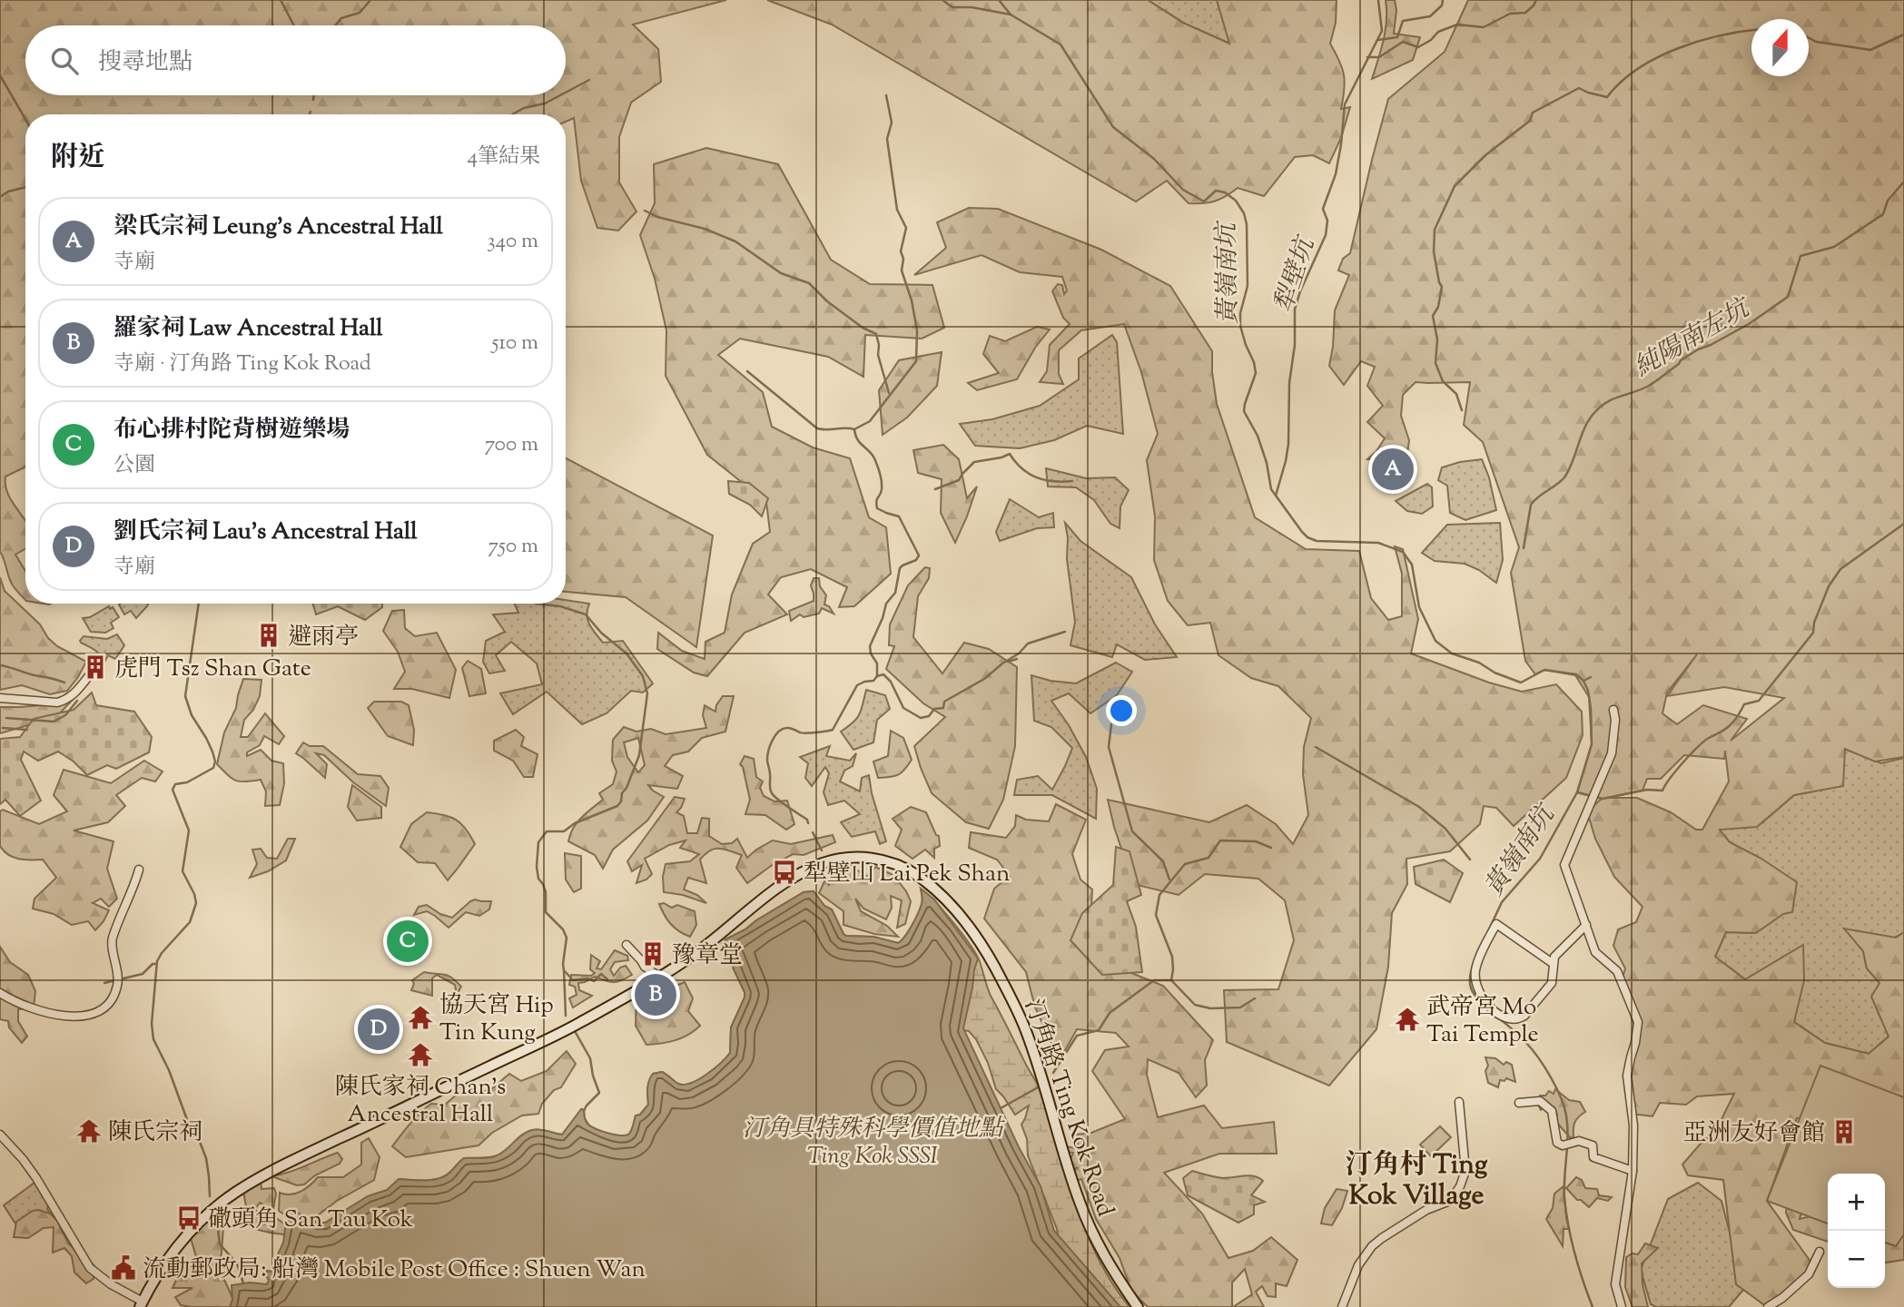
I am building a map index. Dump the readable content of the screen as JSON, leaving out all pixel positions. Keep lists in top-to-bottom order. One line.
{"streets":{"main road":["汀角路 Ting Kok Road"]},"districts":["汀角村 Ting Kok Village"],"water":["黃嶺南坑","犁壁坑","純陽南左坑"],"parks":["汀角具特殊科學價值地點 Ting Kok SSSI"],"places":{"building":["避雨亭","虎門 Tsz Shan Gate","豫章堂","亞洲友好會館"],"bus stop":["犁壁山 Lai Pek Shan","䃟頭角 San Tau Kok"],"temple":["協天宮 Hip Tin Kung","武帝宮 Mo Tai Temple","陳氏家祠 Chan's Ancestral Hall","陳氏宗祠"],"public building":["流動郵政局: 船灣 Mobile Post Office : Shuen Wan"]},"north":"top","page":{"search":"搜尋地點","heading":["附近","4筆結果"],"list":[{"mark":"A","name":"梁氏宗祠 Leung's Ancestral Hall","note":"寺廟","value":"340 m"},{"mark":"B","name":"羅家祠 Law Ancestral Hall","note":"寺廟 · 汀角路 Ting Kok Road","value":"510 m"},{"mark":"C","name":"布心排村陀背樹遊樂場","note":"公園","value":"700 m"},{"mark":"D","name":"劉氏宗祠 Lau's Ancestral Hall","note":"寺廟","value":"750 m"}],"pins":["A","C","B","D"],"map_buttons":["+","−"]}}
